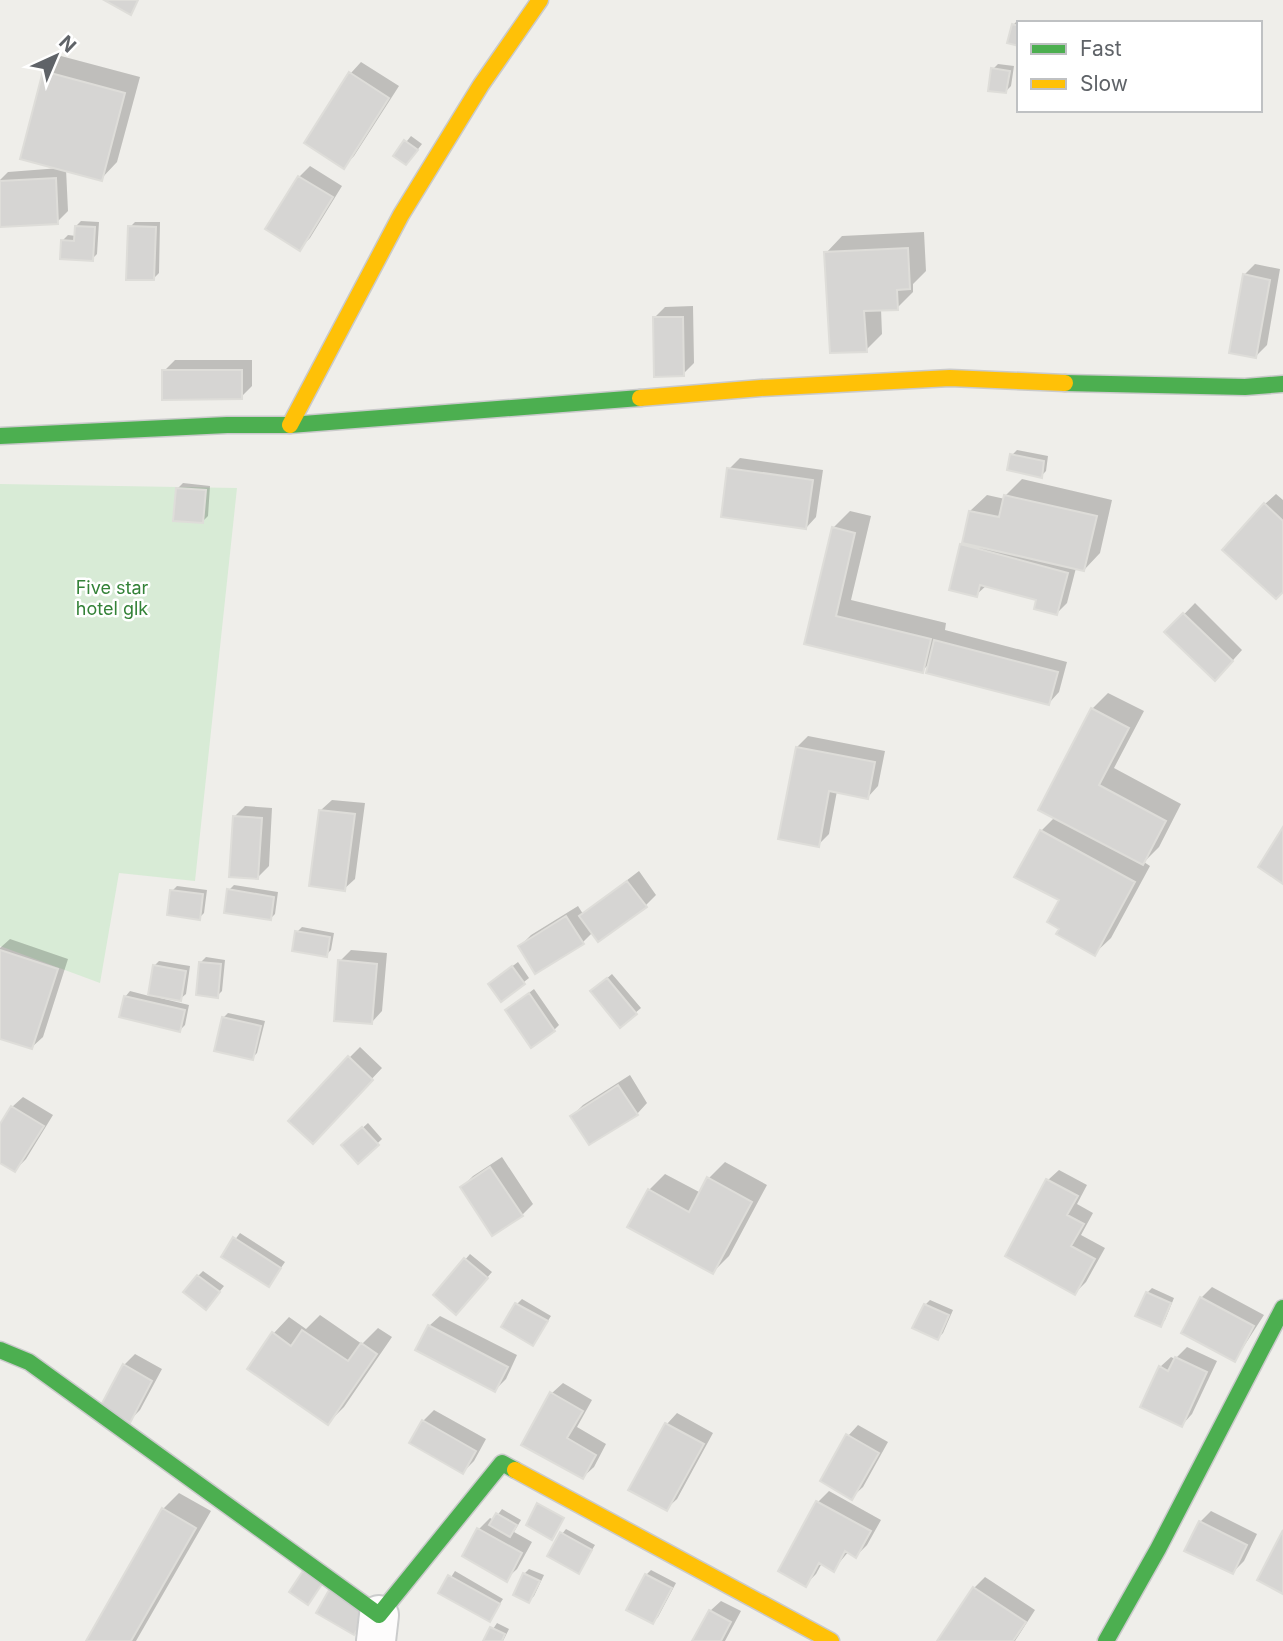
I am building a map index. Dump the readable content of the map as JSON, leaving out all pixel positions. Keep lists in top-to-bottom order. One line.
{"parks":["Five star hotel glk"],"legend":["Fast","Slow"],"north":"top right"}
